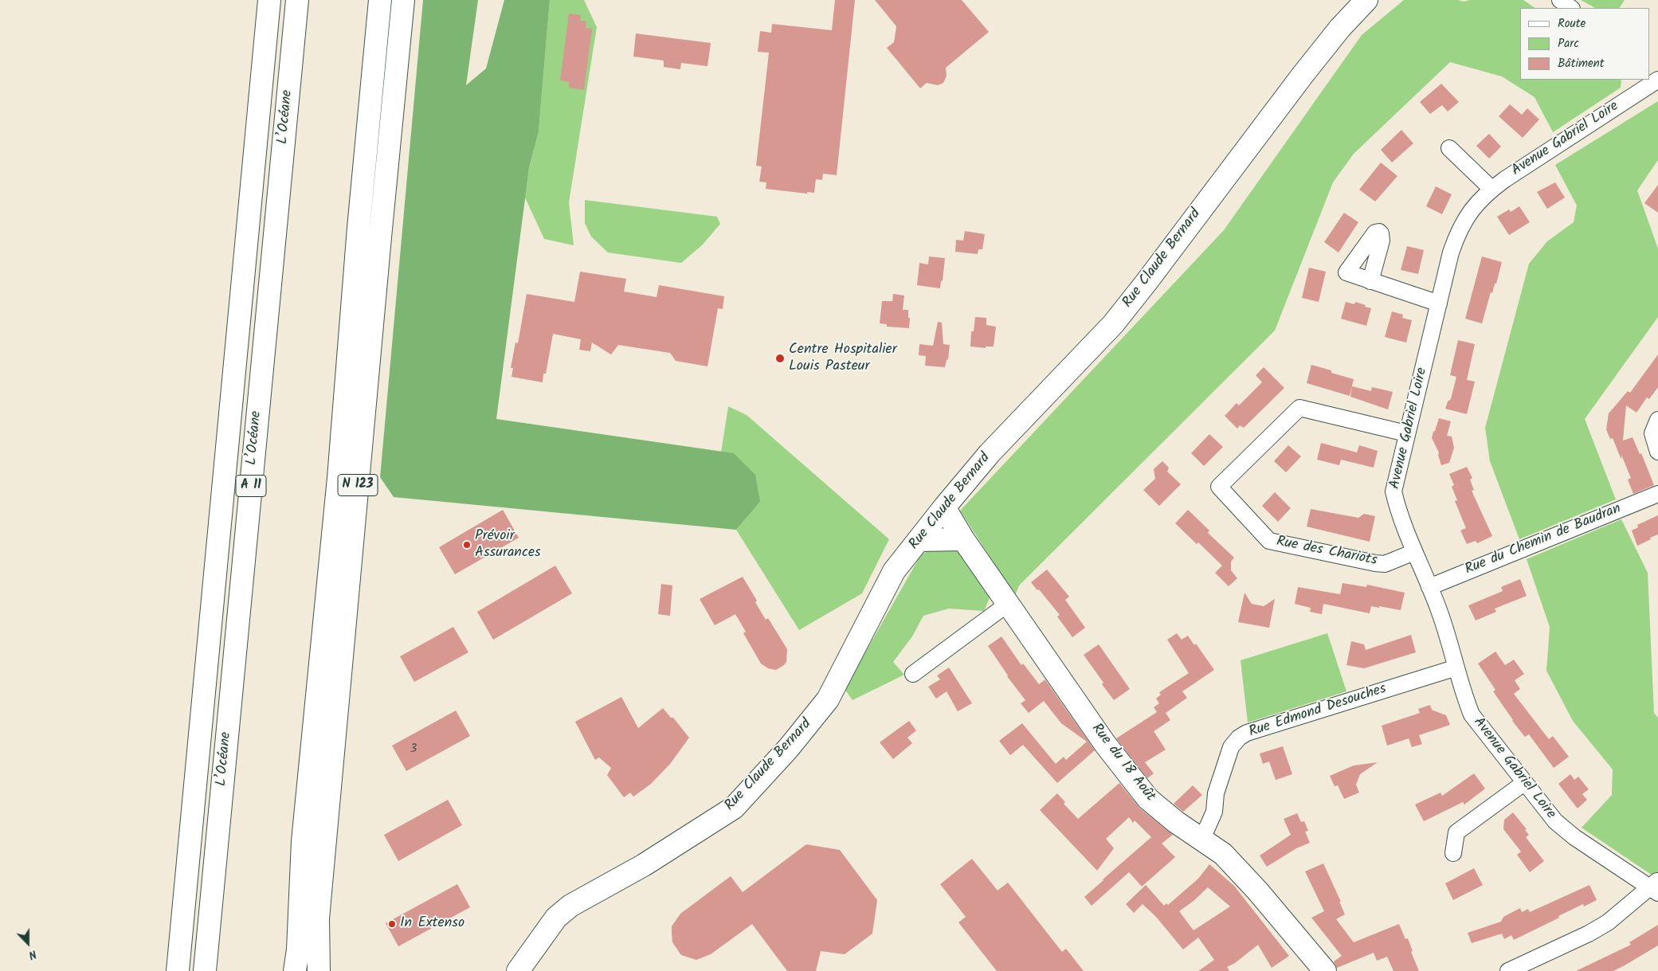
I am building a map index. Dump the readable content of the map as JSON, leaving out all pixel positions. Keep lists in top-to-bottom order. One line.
{"streets":{"main road":["L’Océane","Rue Claude Bernard","N 123","A 11","Rue du 18 Août"],"street":["Avenue Gabriel Loire","Rue du Chemin de Baudran","Rue des Chariots","Rue Edmond Desouches"]},"crossings":[["Avenue Gabriel Loire","Rue du Chemin de Baudran"],["Avenue Gabriel Loire","Rue des Chariots"],["Avenue Gabriel Loire","Rue Edmond Desouches"],["Rue Claude Bernard","Rue du 18 Août"],["Rue Edmond Desouches","Rue du 18 Août"]],"places":["Centre Hospitalier Louis Pasteur","Prévoir Assurances","In Extenso"],"house_numbers":["3"],"legend":["Route","Parc","Bâtiment"],"north":"bottom"}
